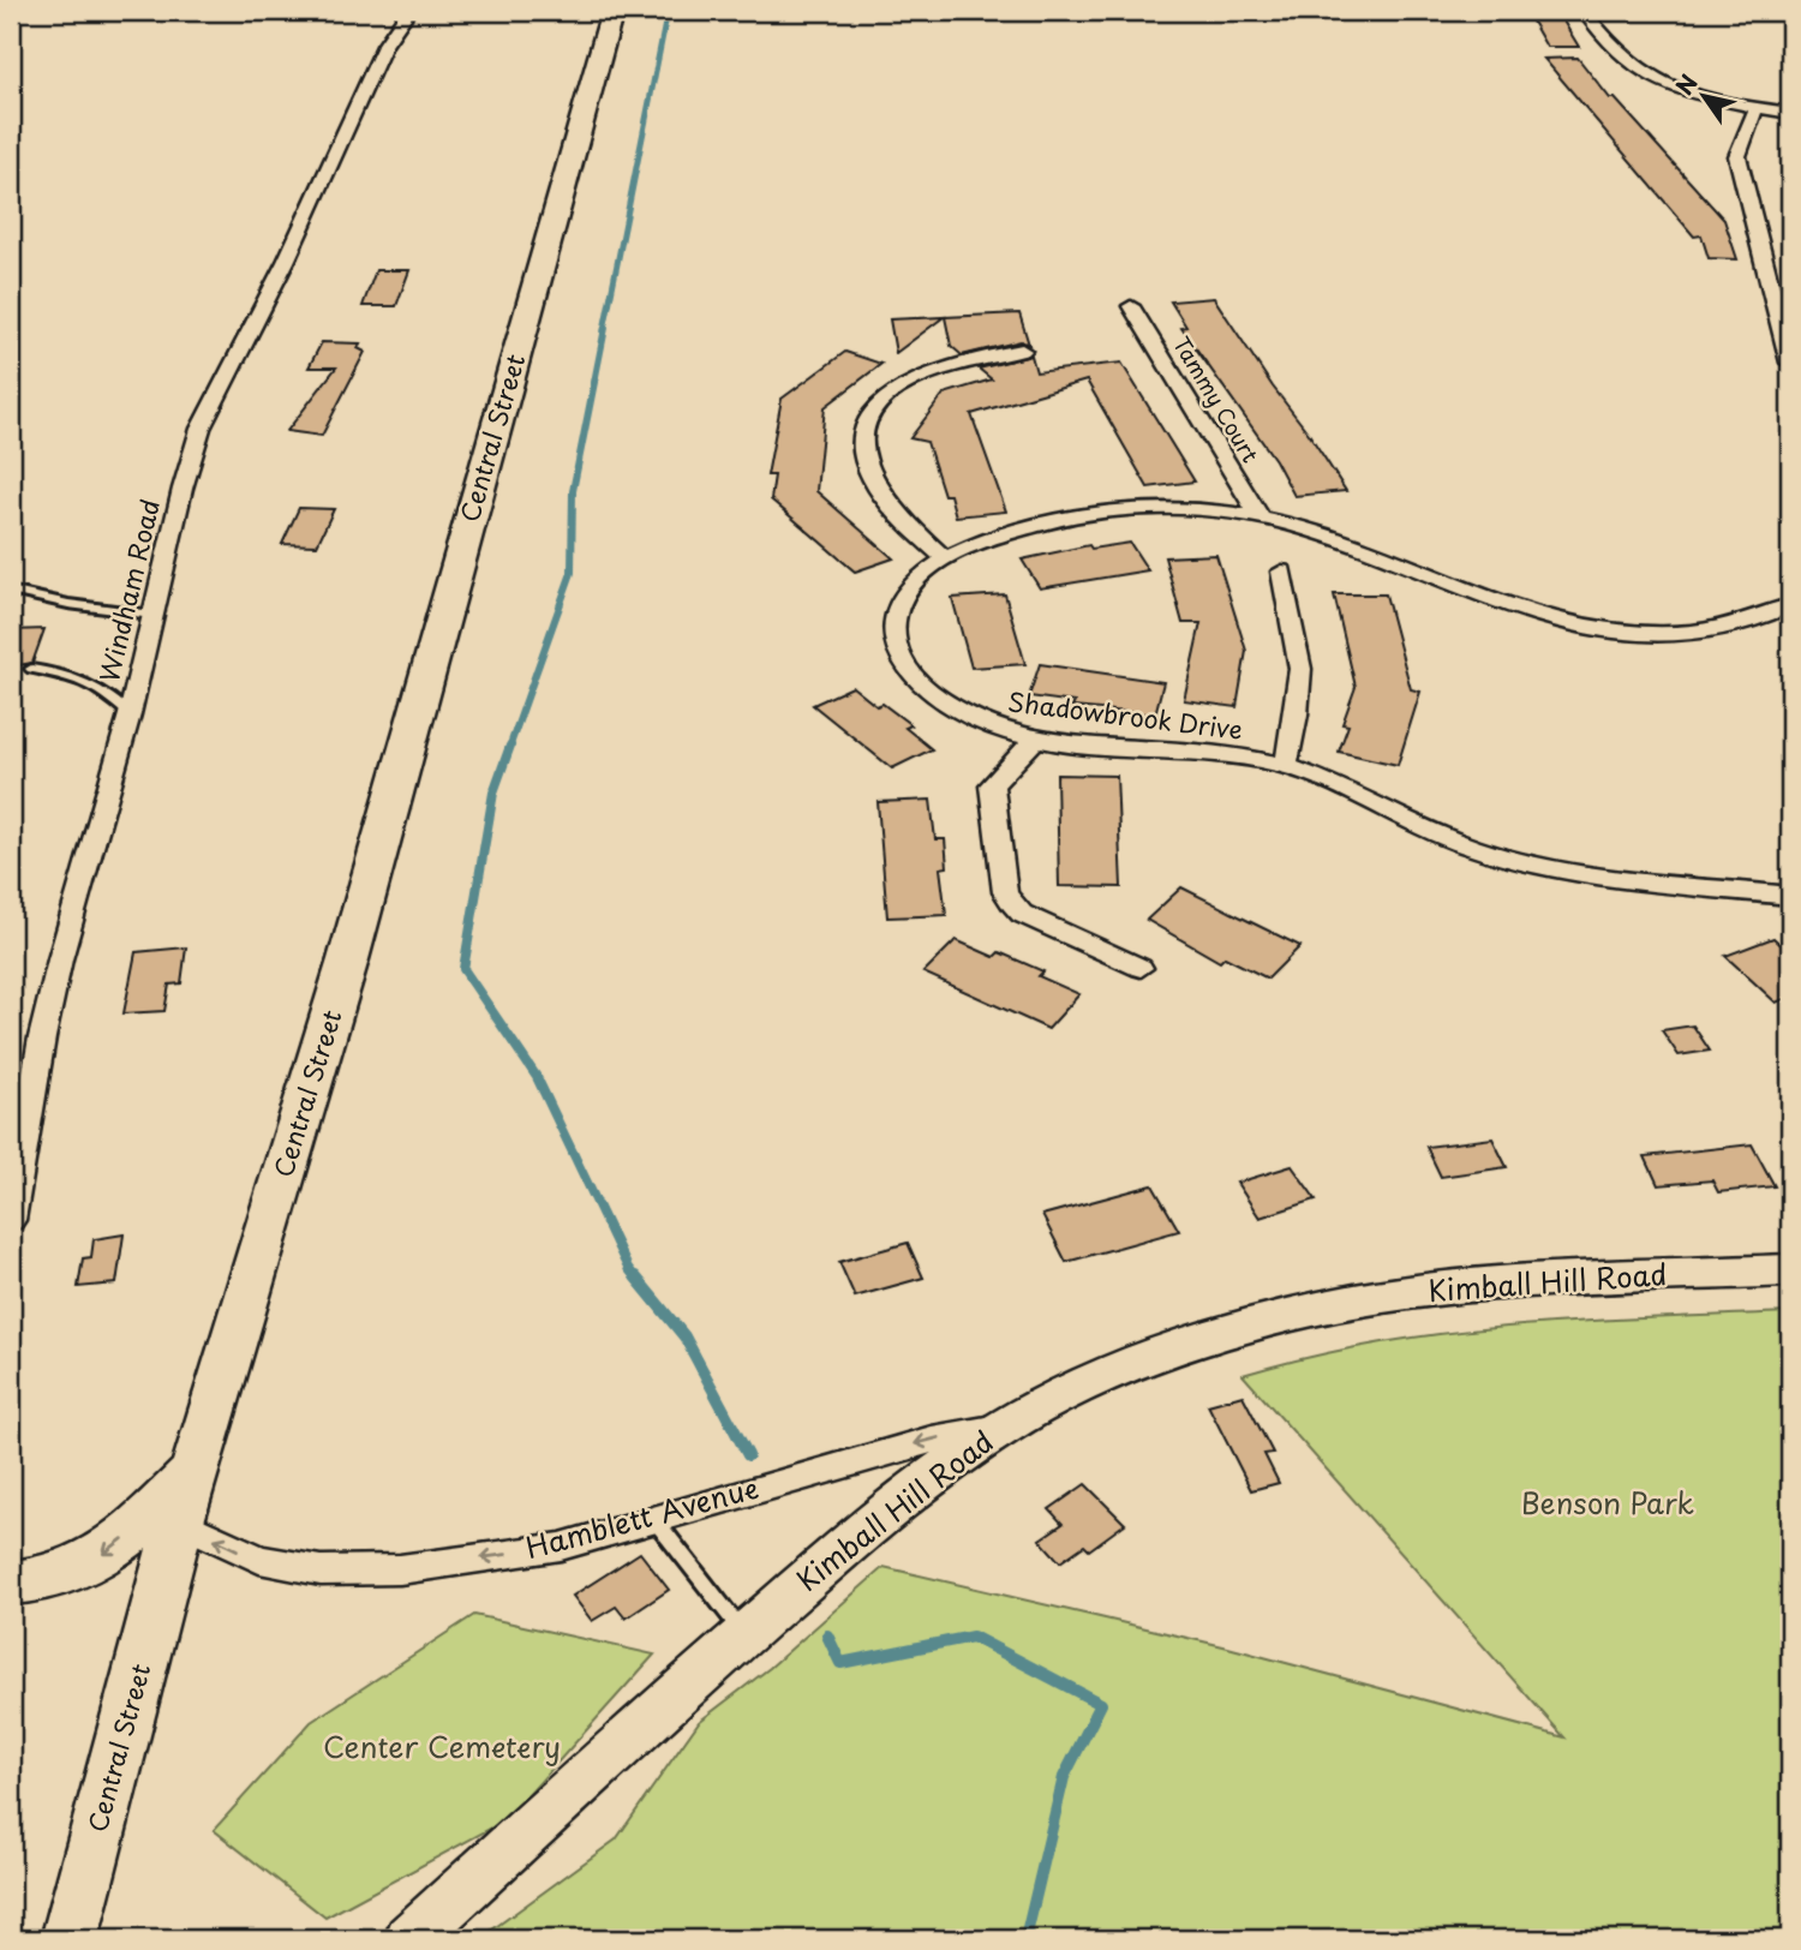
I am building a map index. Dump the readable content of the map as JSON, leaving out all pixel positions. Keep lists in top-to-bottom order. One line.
{"streets":{"main road":["Central Street"],"street":["Tammy Court","Windham Road","Shadowbrook Drive","Kimball Hill Road","Hamblett Avenue"]},"crossings":[["Tammy Court","Shadowbrook Drive"],["Central Street","Hamblett Avenue"],["Kimball Hill Road","Hamblett Avenue"]],"one_way":["Hamblett Avenue"],"parks":["Benson Park","Center Cemetery"],"north":"top left"}
